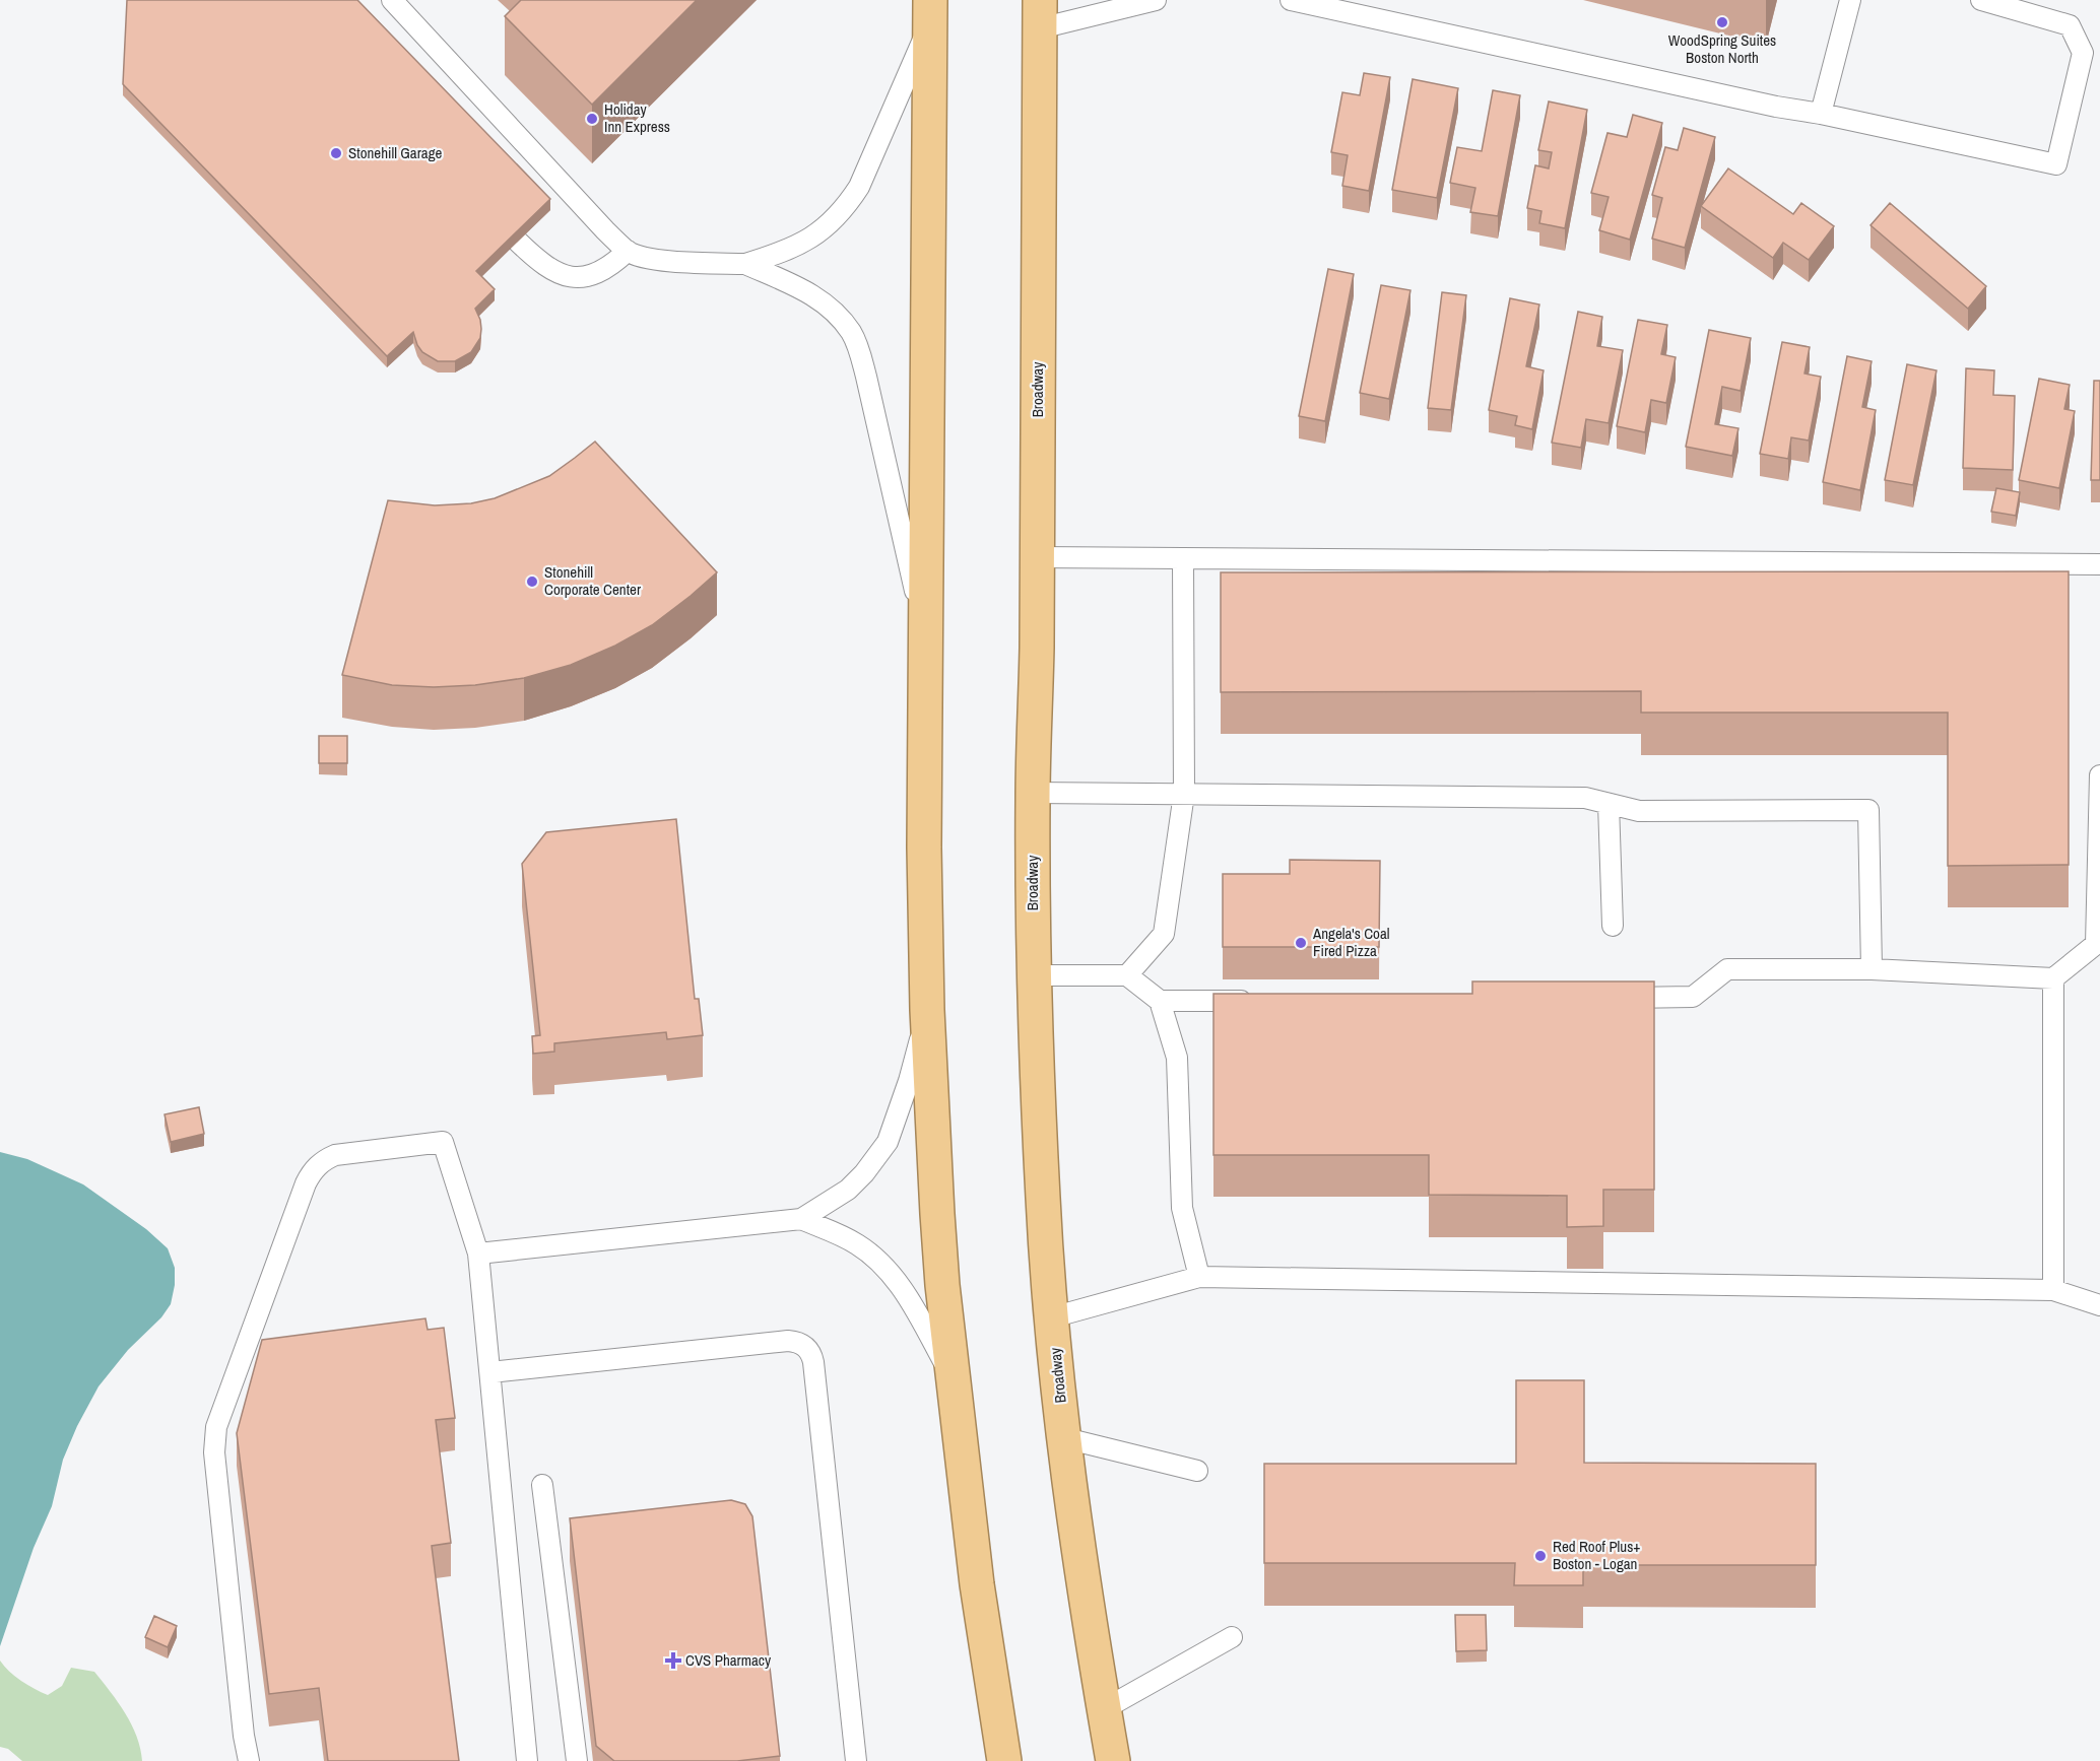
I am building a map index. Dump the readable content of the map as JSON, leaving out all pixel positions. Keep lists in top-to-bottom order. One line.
{"streets":{"highway":["Broadway"]},"places":{"other":["WoodSpring Suites Boston North","Holiday Inn Express","Stonehill Garage","Stonehill Corporate Center","Angela's Coal Fired Pizza","Red Roof Plus+ Boston - Logan"],"health":["CVS Pharmacy"]}}
